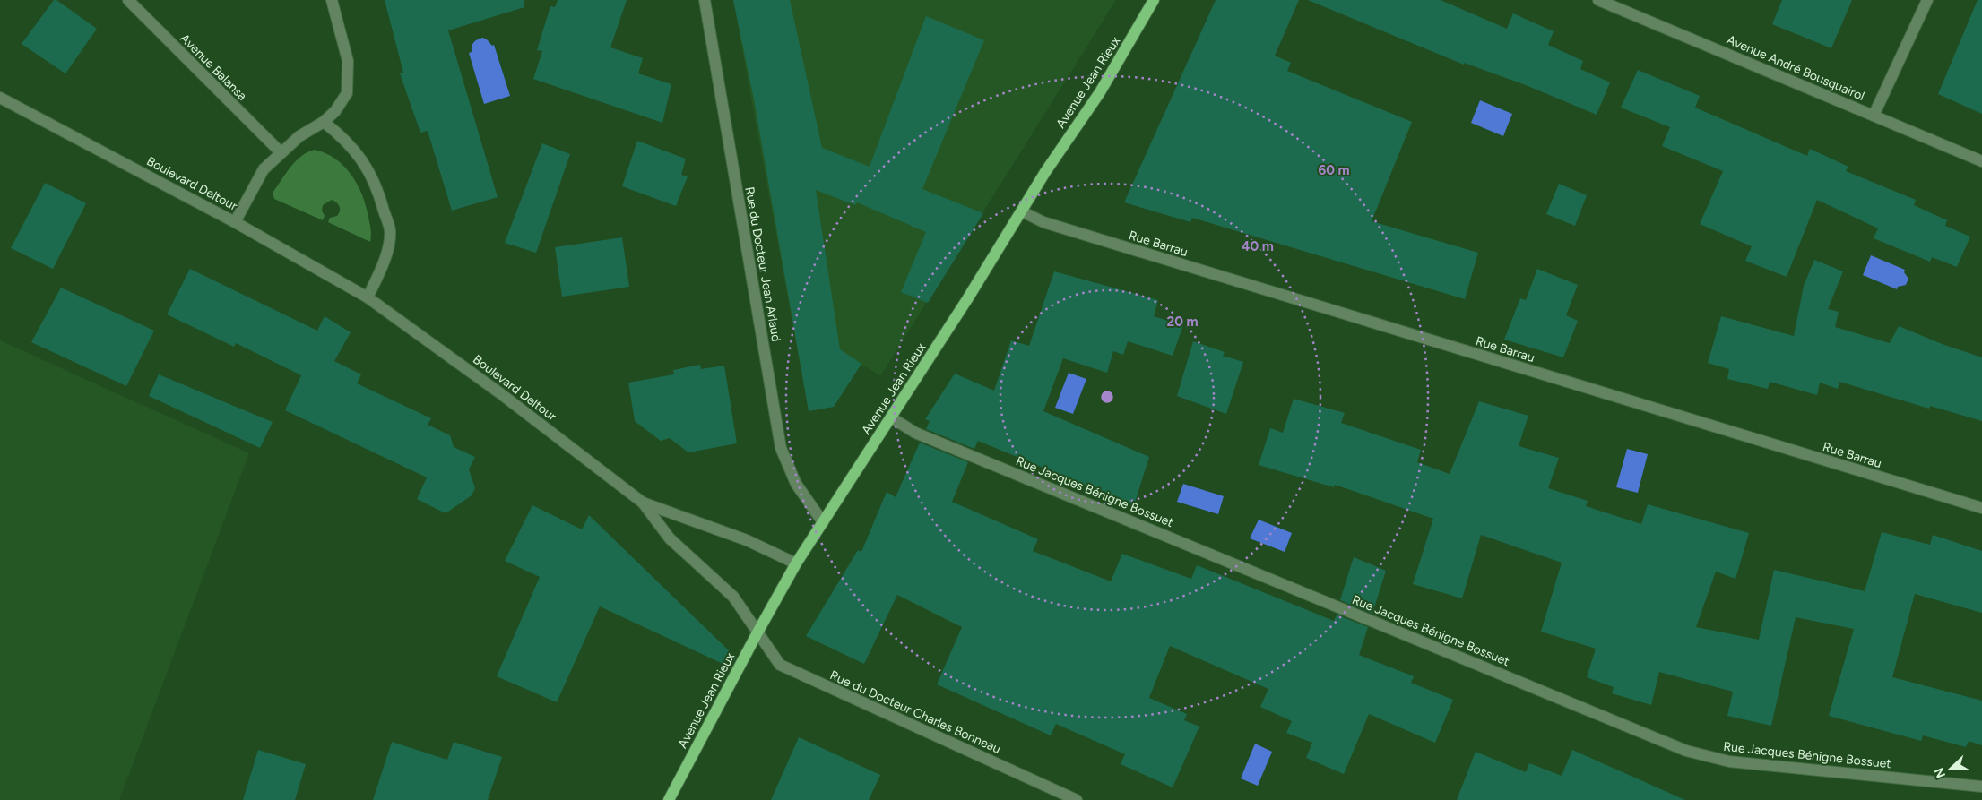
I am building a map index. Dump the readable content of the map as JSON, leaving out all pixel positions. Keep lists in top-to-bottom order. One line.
{"streets":{"main road":["Avenue Jean Rieux"],"street":["Avenue Balansa","Avenue André Bousquairol","Boulevard Deltour","Rue Barrau","Rue du Docteur Jean Arlaud","Rue Jacques Bénigne Bossuet","Rue du Docteur Charles Bonneau"]},"crossings":[["Avenue Jean Rieux","Boulevard Deltour"],["Avenue Jean Rieux","Rue Barrau"],["Avenue Jean Rieux","Rue du Docteur Jean Arlaud"],["Avenue Jean Rieux","Rue Jacques Bénigne Bossuet"],["Avenue Jean Rieux","Rue du Docteur Charles Bonneau"],["Boulevard Deltour","Rue du Docteur Charles Bonneau"]],"north":"left","rings":["60 m","40 m","20 m"]}
